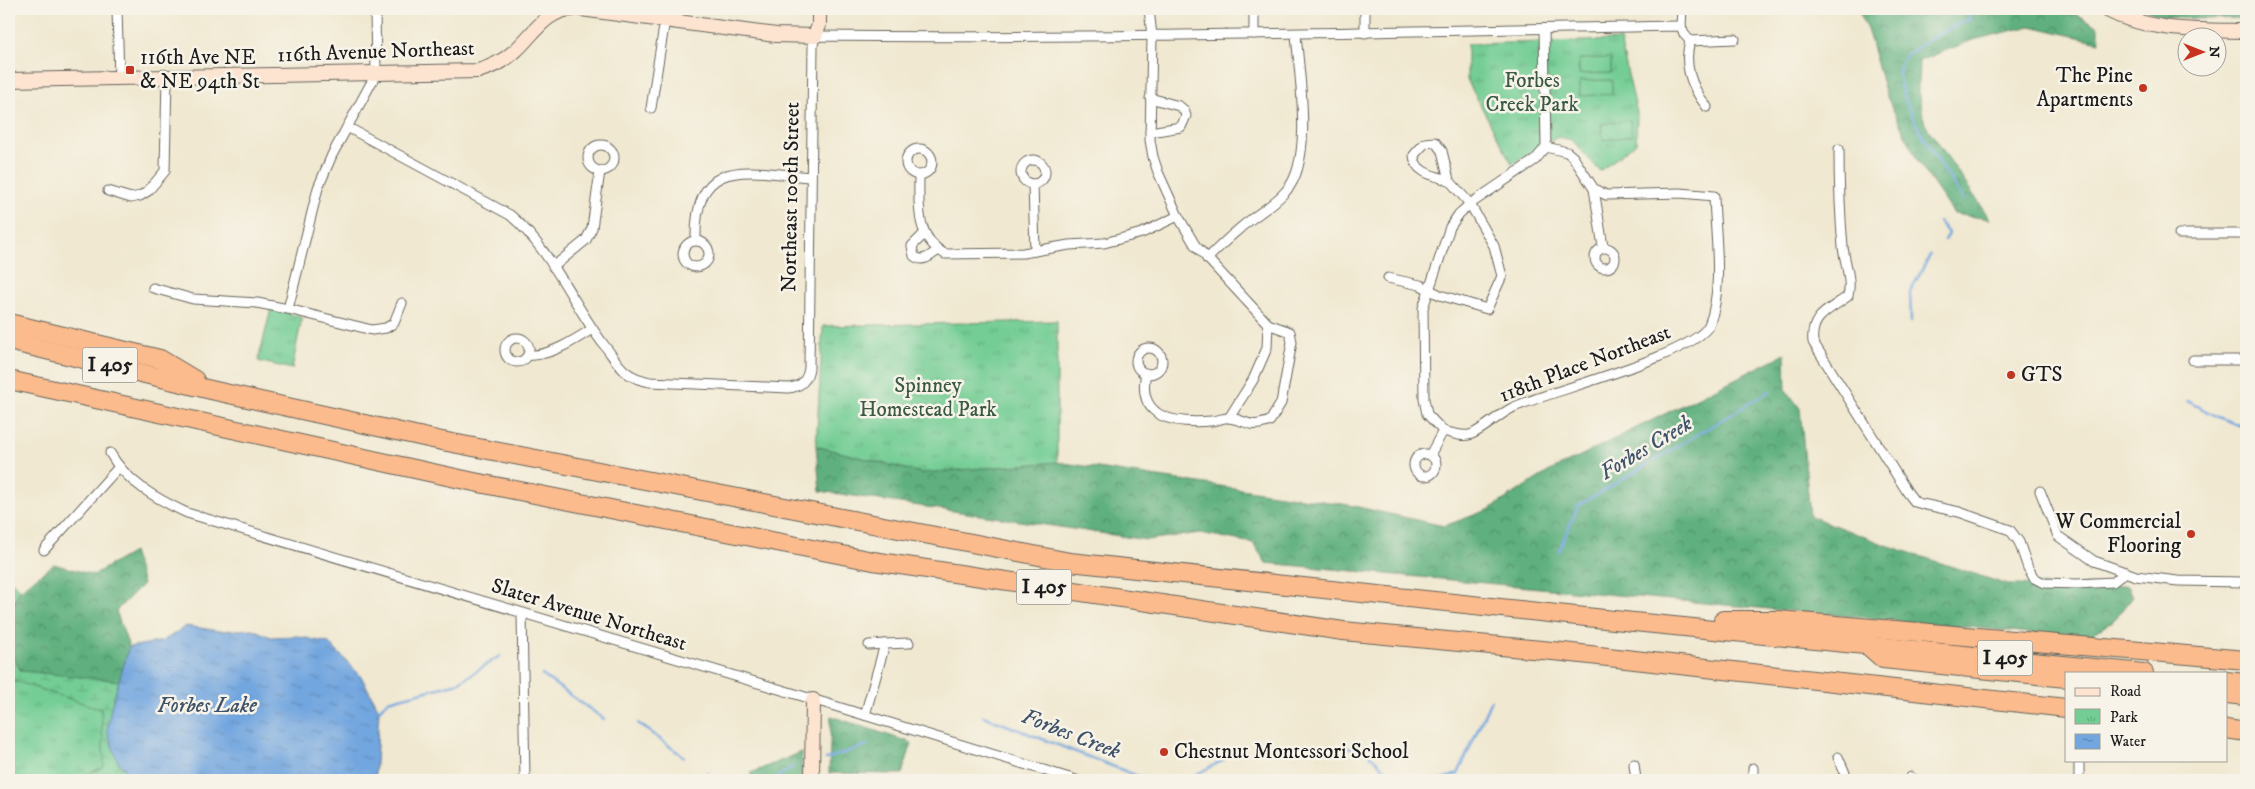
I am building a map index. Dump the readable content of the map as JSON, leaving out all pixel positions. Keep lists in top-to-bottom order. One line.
{"streets":{"highway":["I 405"],"street":["116th Avenue Northeast","Northeast 100th Street","118th Place Northeast","Slater Avenue Northeast"]},"water":["Forbes Creek","Forbes Lake"],"parks":["Forbes Creek Park","Spinney Homestead Park"],"places":{"transit":["116th Ave NE & NE 94th St"],"other":["The Pine Apartments","GTS","W Commercial Flooring","Chestnut Montessori School"]},"legend":["Road","Park","Water"],"north":"right"}
